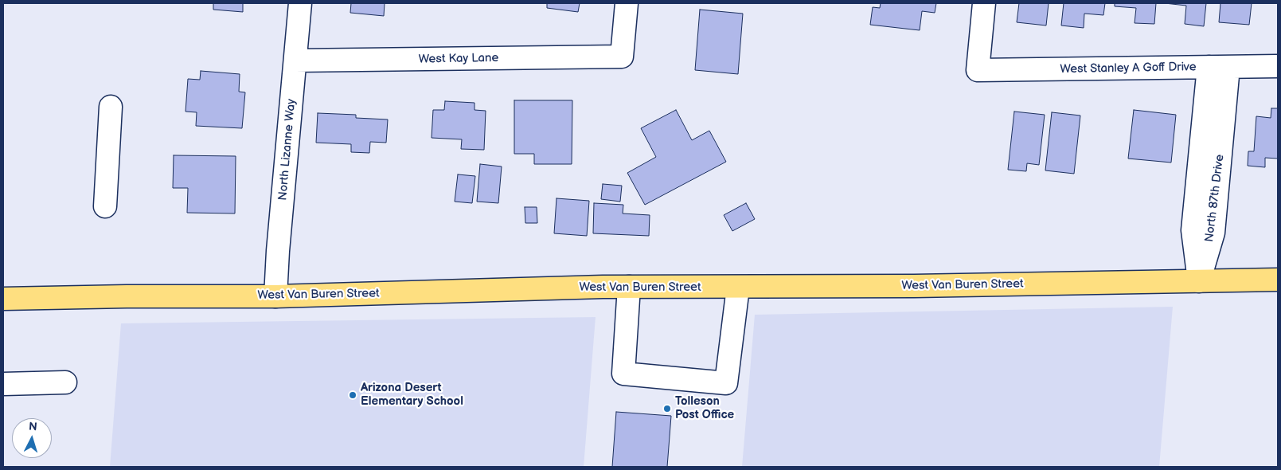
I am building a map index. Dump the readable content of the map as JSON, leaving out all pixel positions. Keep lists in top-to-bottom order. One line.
{"streets":{"main road":["West Van Buren Street"],"street":["West Kay Lane","West Stanley A Goff Drive","North Lizanne Way","North 87th Drive"]},"crossings":[["West Kay Lane","North Lizanne Way"],["West Stanley A Goff Drive","North 87th Drive"],["North Lizanne Way","West Van Buren Street"],["North 87th Drive","West Van Buren Street"]],"places":["Arizona Desert Elementary School","Tolleson Post Office"],"north":"top"}
